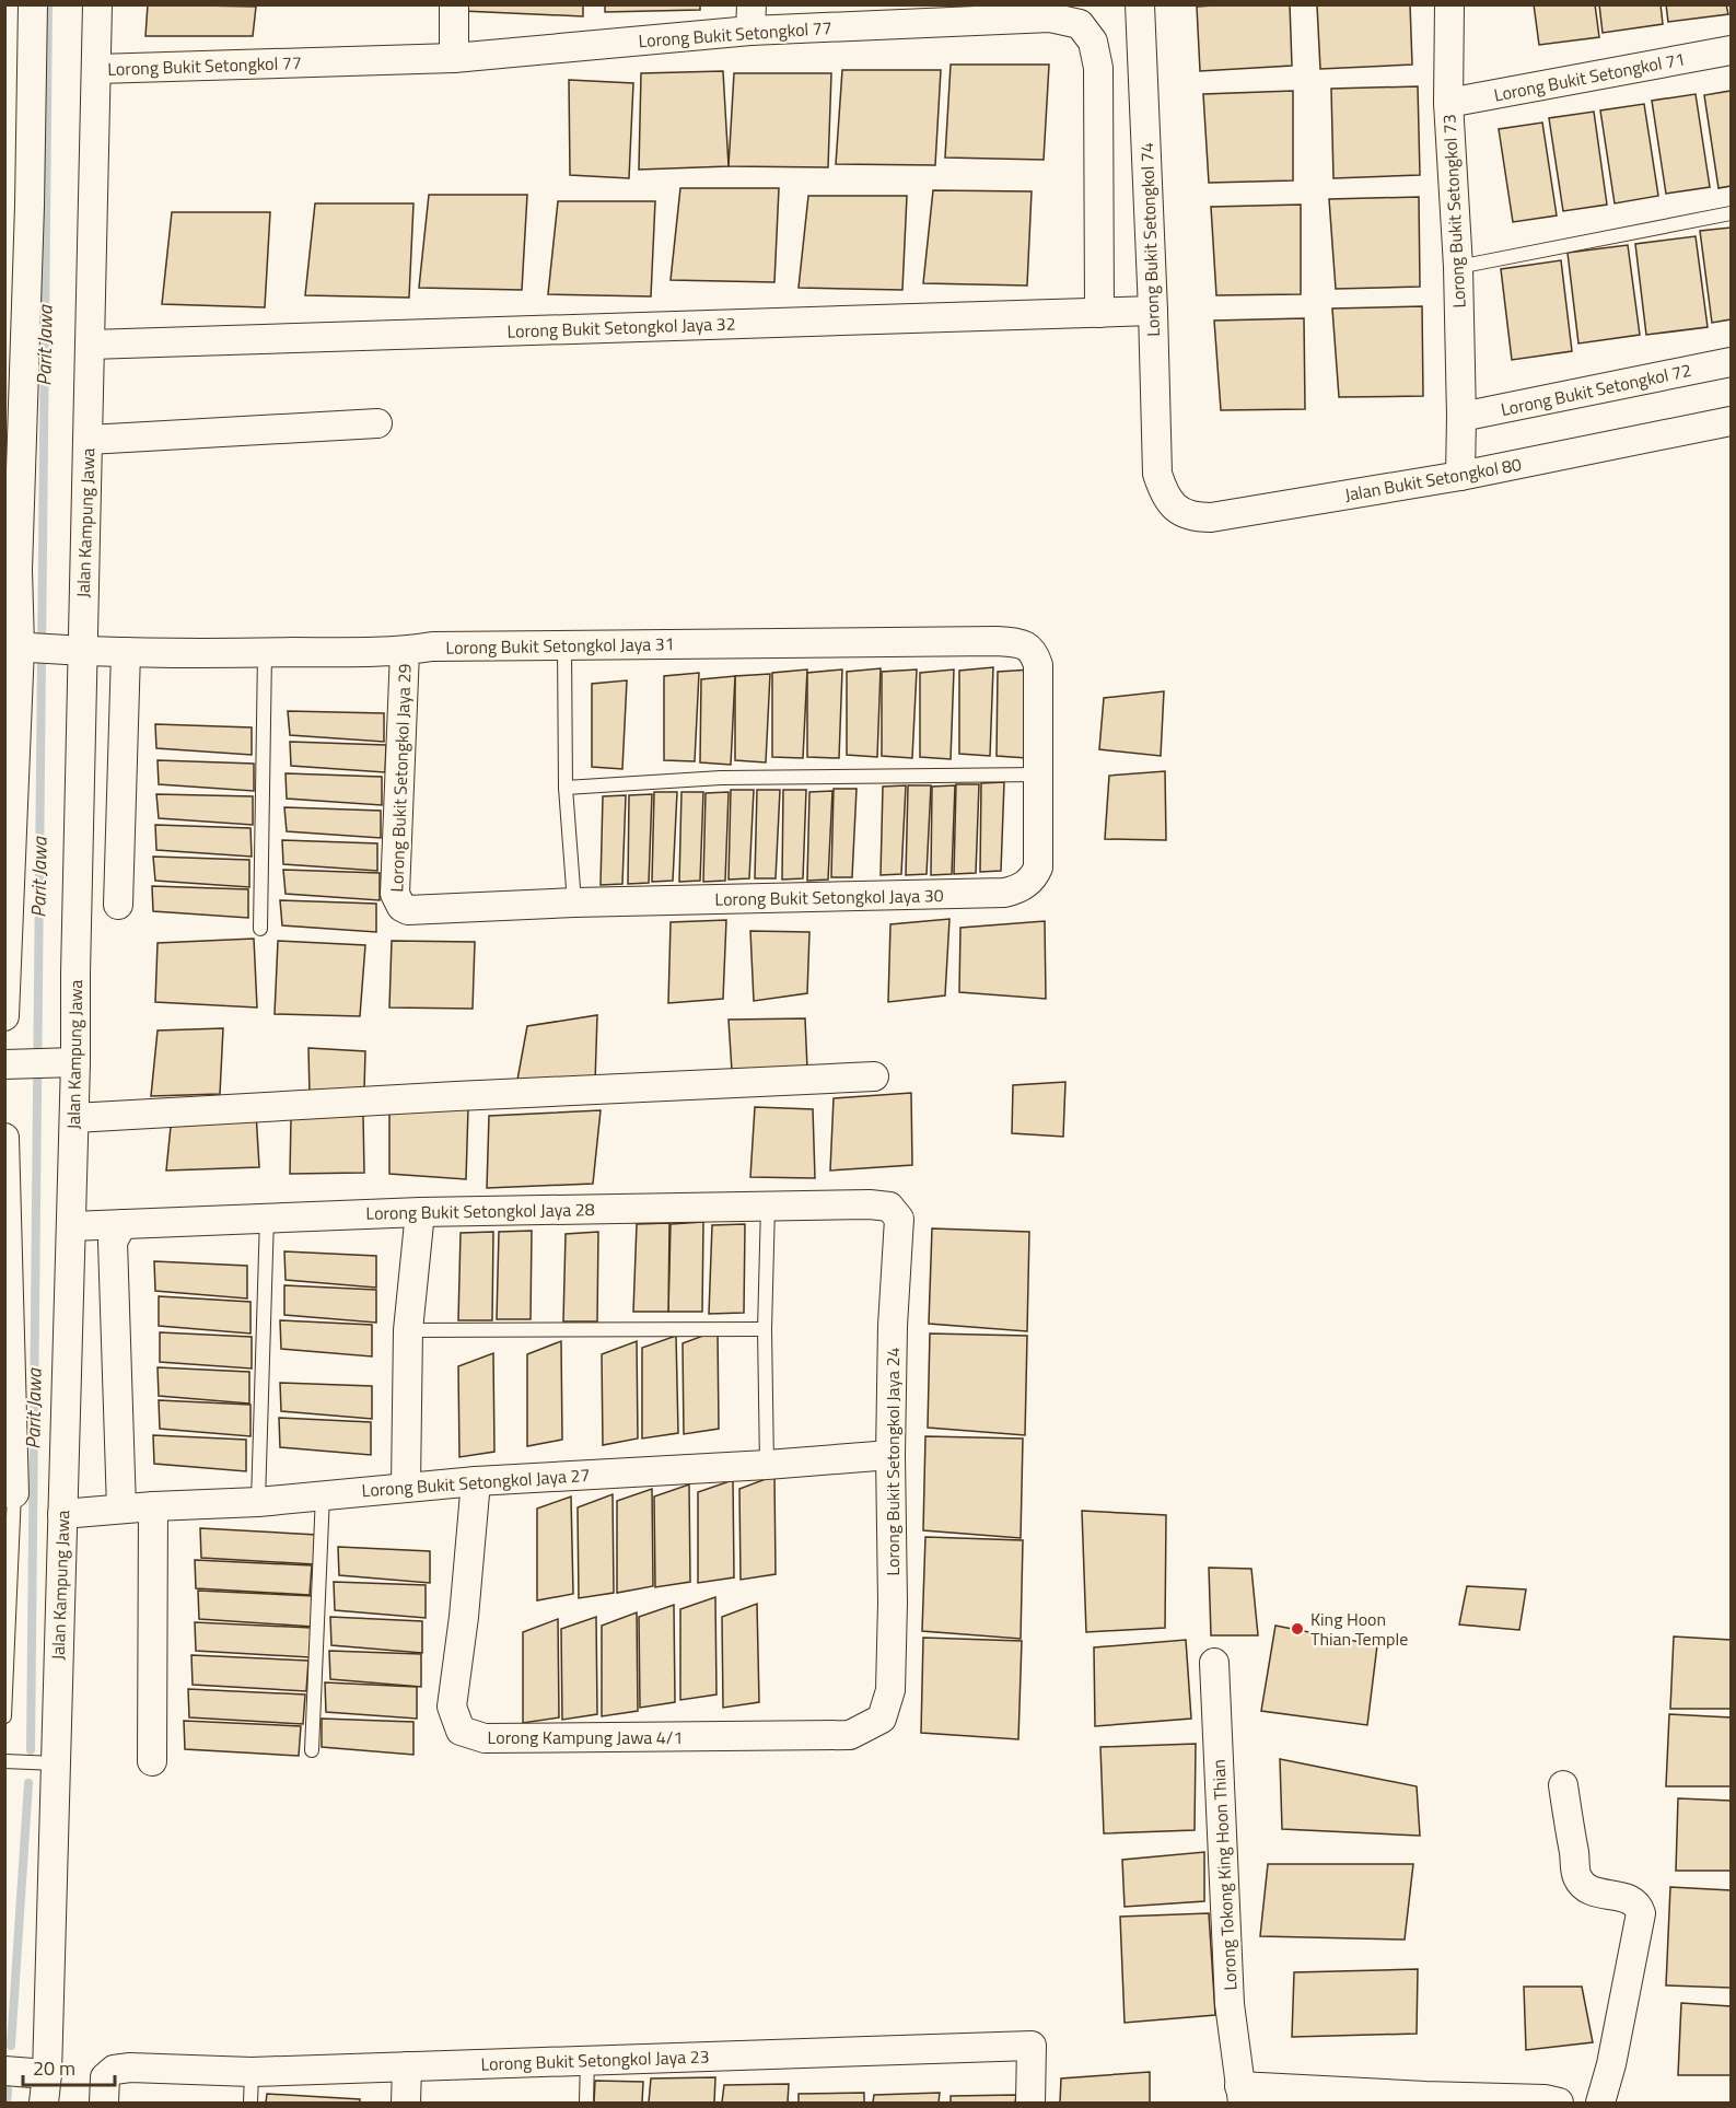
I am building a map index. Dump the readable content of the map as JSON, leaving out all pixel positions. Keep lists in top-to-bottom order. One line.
{"streets":{"street":["Lorong Bukit Setongkol 77","Lorong Bukit Setongkol 71","Lorong Bukit Setongkol 73","Lorong Bukit Setongkol 74","Lorong Bukit Setongkol Jaya 32","Lorong Bukit Setongkol 72","Jalan Bukit Setongkol 80","Jalan Kampung Jawa","Lorong Bukit Setongkol Jaya 31","Lorong Bukit Setongkol Jaya 29","Lorong Bukit Setongkol Jaya 30","Lorong Bukit Setongkol Jaya 28","Lorong Bukit Setongkol Jaya 24","Lorong Bukit Setongkol Jaya 27","Lorong Kampung Jawa 4/1","Lorong Tokong King Hoon Thian","Lorong Bukit Setongkol Jaya 23"]},"crossings":[["Lorong Bukit Setongkol 77","Lorong Bukit Setongkol Jaya 32"],["Lorong Bukit Setongkol 77","Jalan Kampung Jawa"],["Lorong Bukit Setongkol 71","Lorong Bukit Setongkol 73"],["Lorong Bukit Setongkol 73","Lorong Bukit Setongkol 72"],["Lorong Bukit Setongkol 73","Jalan Bukit Setongkol 80"],["Lorong Bukit Setongkol 74","Lorong Bukit Setongkol Jaya 32"],["Lorong Bukit Setongkol 74","Jalan Bukit Setongkol 80"],["Lorong Bukit Setongkol Jaya 32","Jalan Kampung Jawa"],["Jalan Kampung Jawa","Lorong Bukit Setongkol Jaya 31"],["Jalan Kampung Jawa","Lorong Bukit Setongkol Jaya 28"],["Jalan Kampung Jawa","Lorong Bukit Setongkol Jaya 27"],["Lorong Bukit Setongkol Jaya 31","Lorong Bukit Setongkol Jaya 29"],["Lorong Bukit Setongkol Jaya 31","Lorong Bukit Setongkol Jaya 30"],["Lorong Bukit Setongkol Jaya 29","Lorong Bukit Setongkol Jaya 30"],["Lorong Bukit Setongkol Jaya 28","Lorong Bukit Setongkol Jaya 24"],["Lorong Bukit Setongkol Jaya 24","Lorong Bukit Setongkol Jaya 27"],["Lorong Bukit Setongkol Jaya 24","Lorong Kampung Jawa 4/1"],["Lorong Bukit Setongkol Jaya 27","Lorong Kampung Jawa 4/1"]],"water":["Parit Jawa"],"places":["King Hoon Thian Temple"],"scale_bar":"20 m"}
